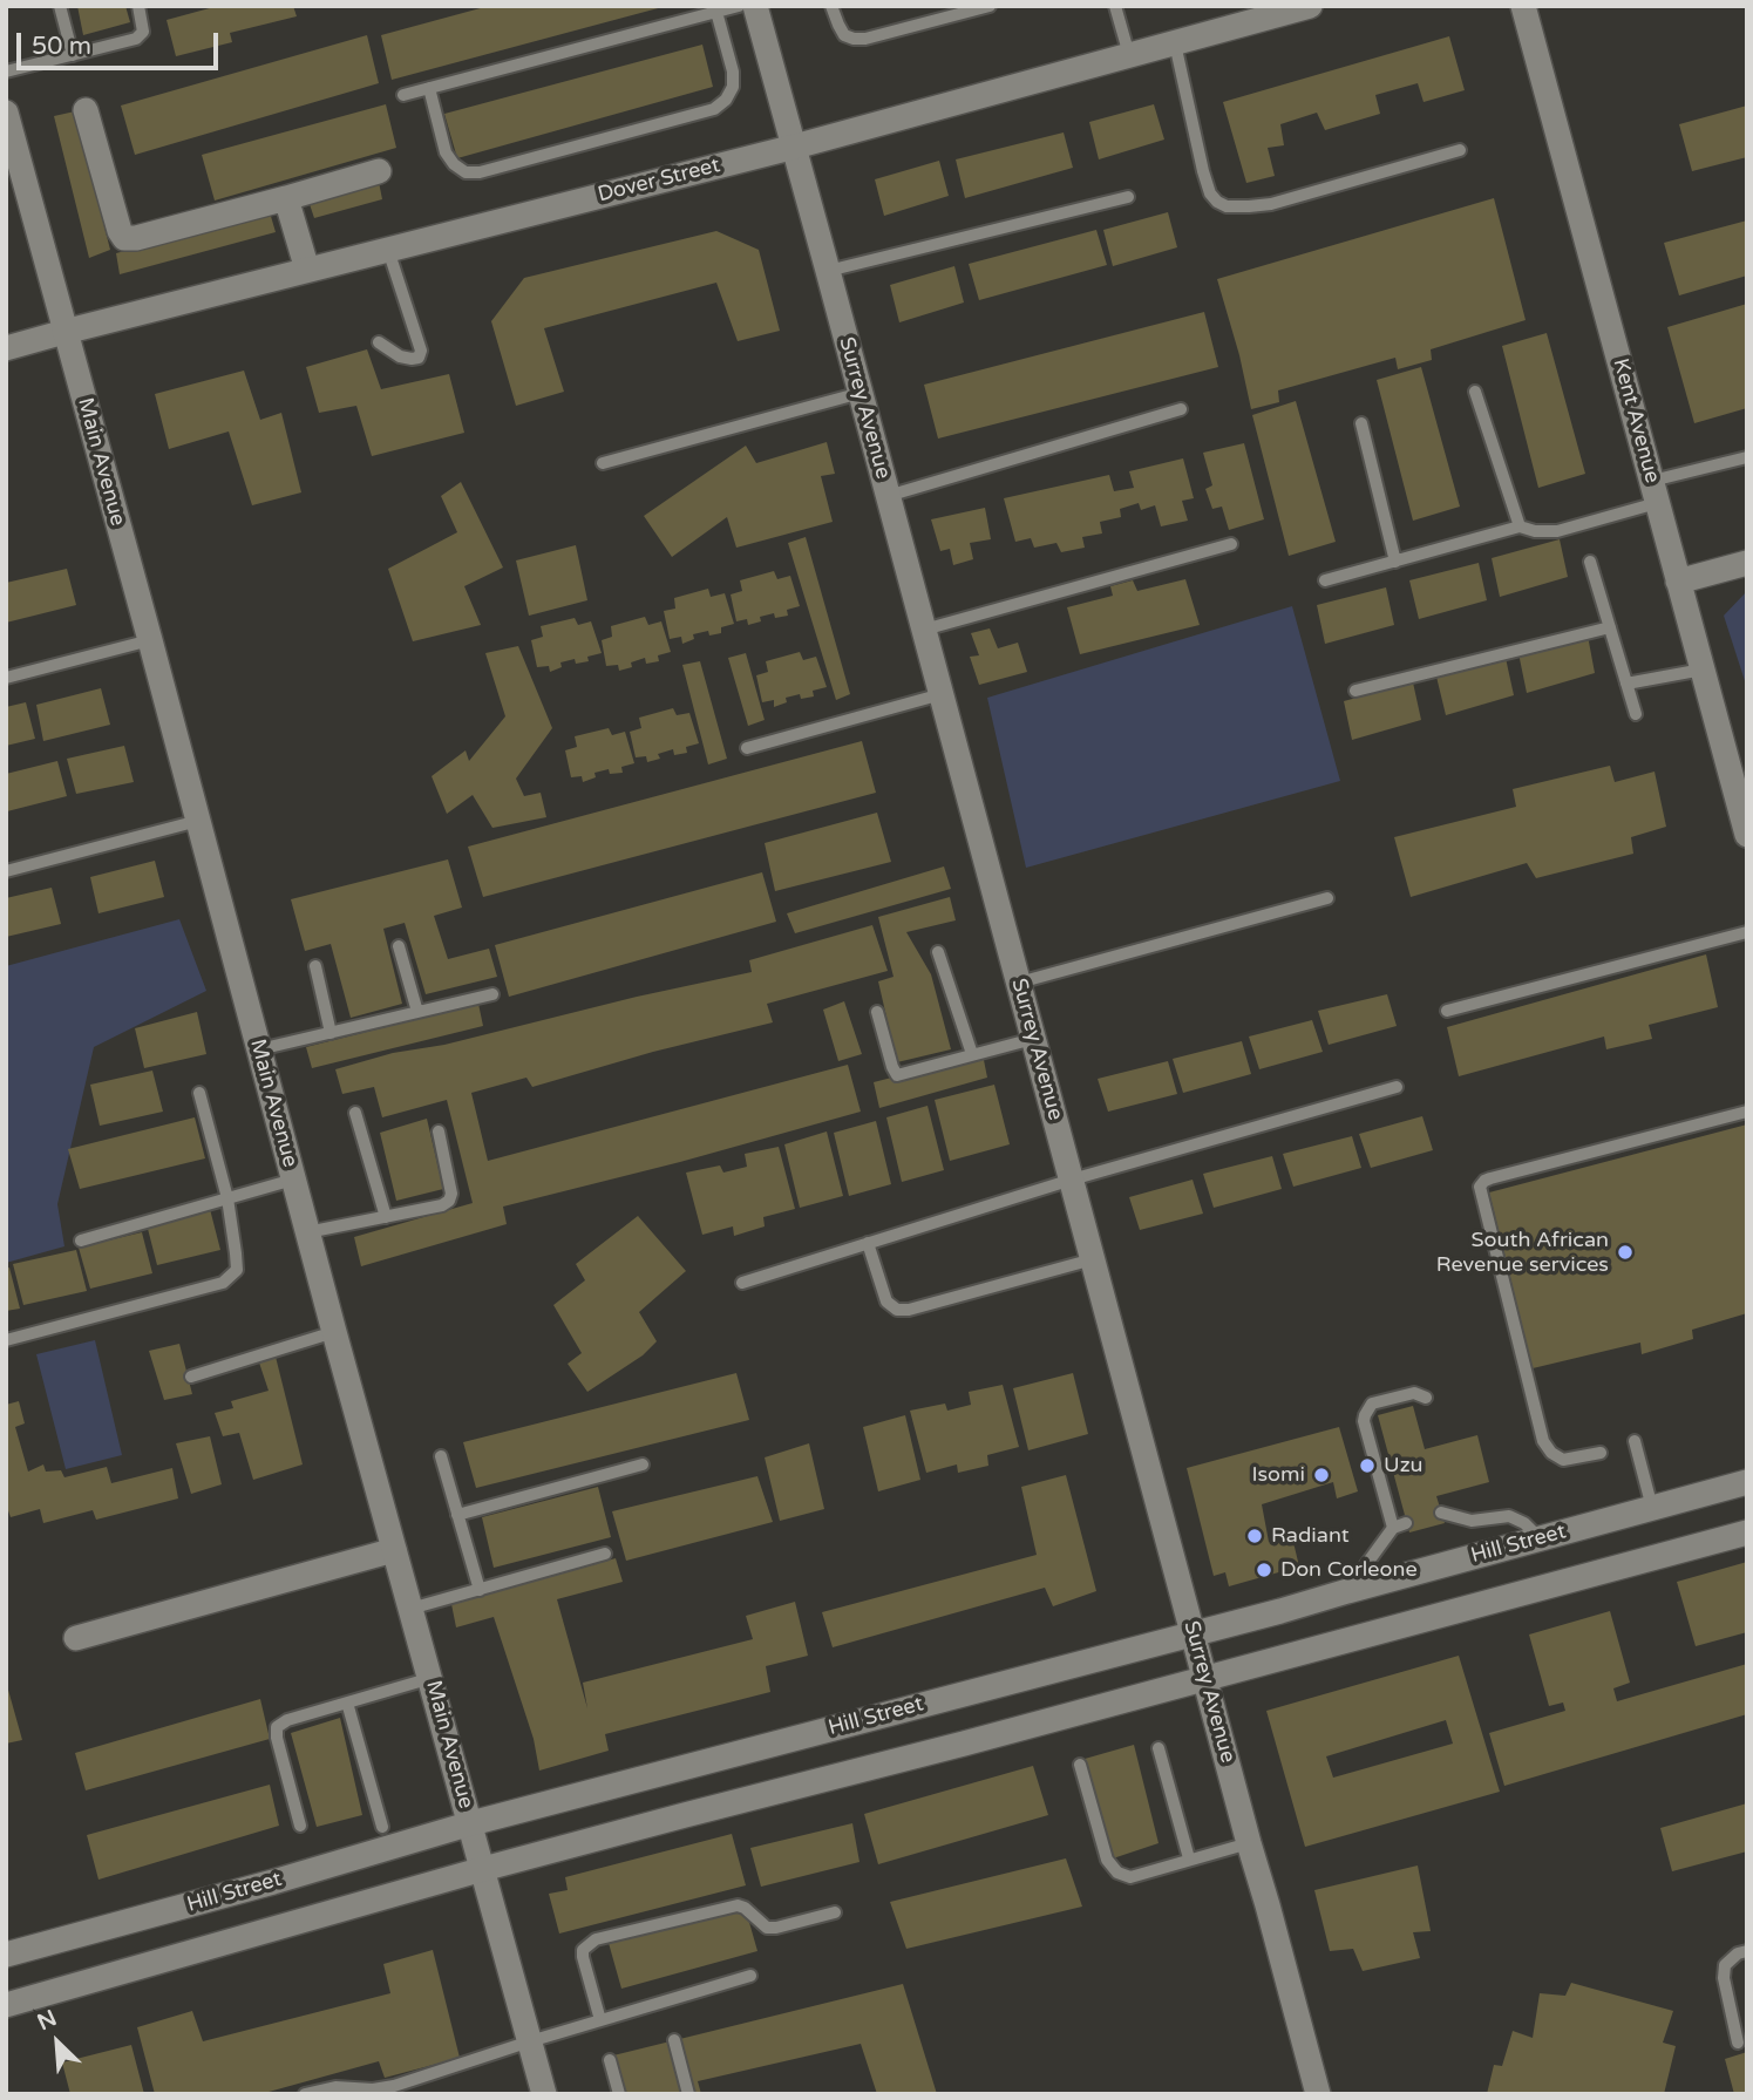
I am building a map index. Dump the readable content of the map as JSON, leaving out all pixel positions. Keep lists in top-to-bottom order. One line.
{"streets":{"street":["Dover Street","Surrey Avenue","Kent Avenue","Main Avenue","Hill Street"]},"crossings":[["Dover Street","Surrey Avenue"],["Dover Street","Main Avenue"],["Surrey Avenue","Hill Street"],["Main Avenue","Hill Street"]],"places":["South African Revenue services","Uzu","Isomi","Radiant","Don Corleone"],"scale_bar":"50 m","north":"top left"}
